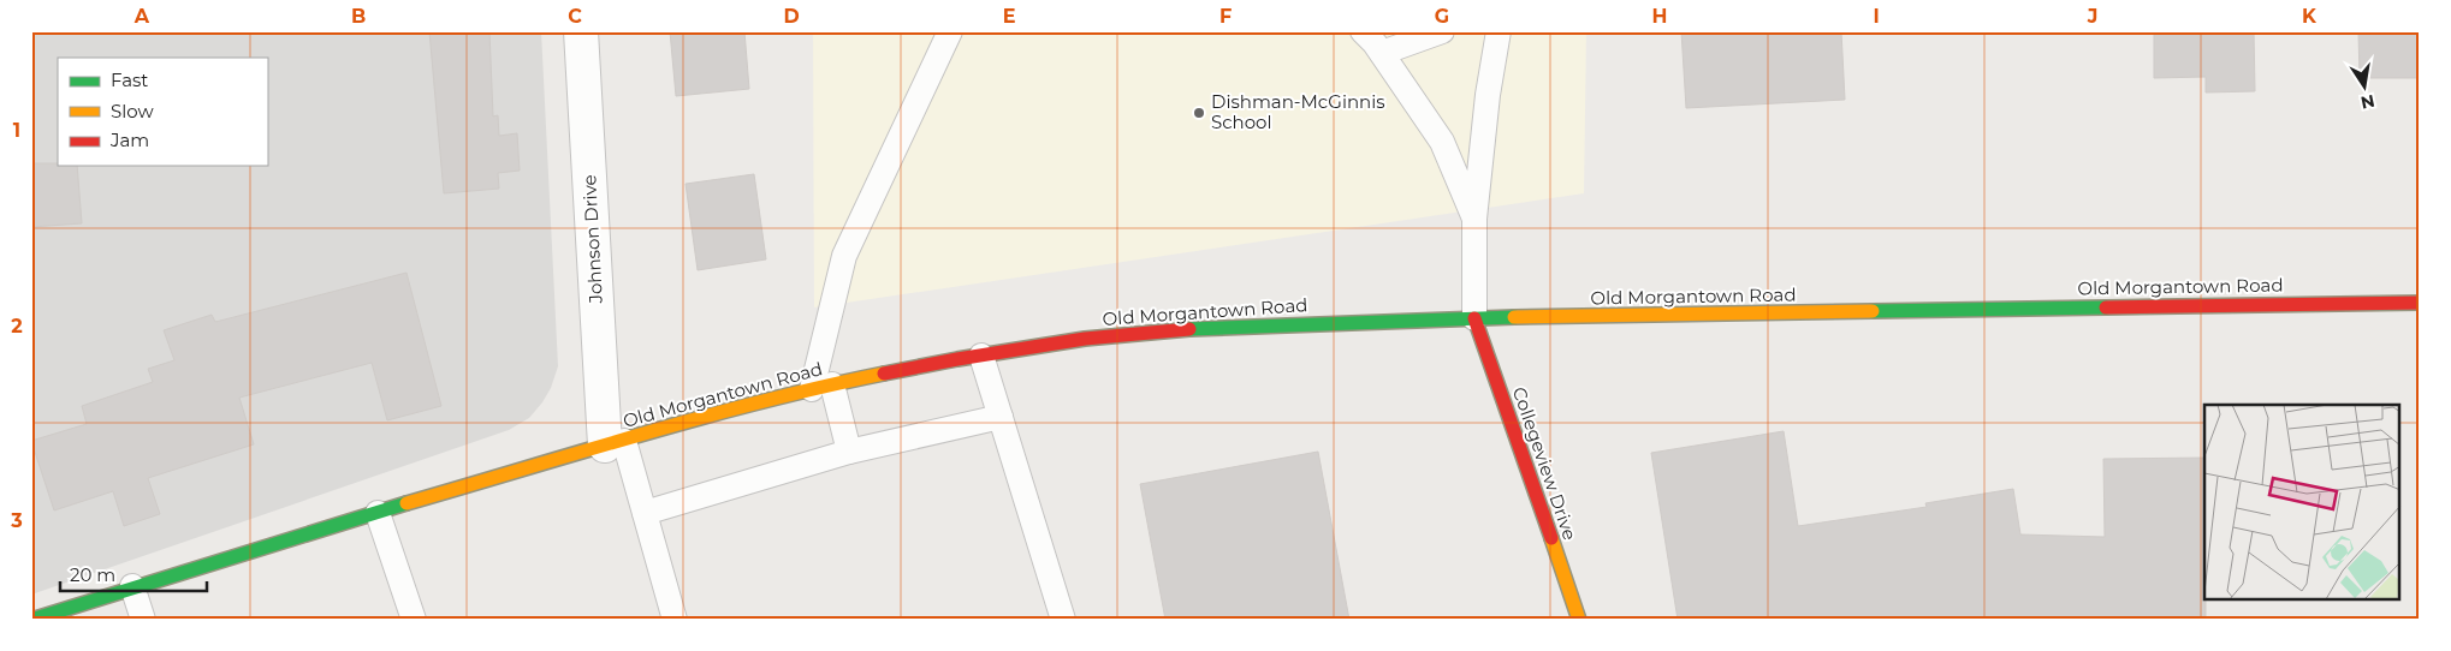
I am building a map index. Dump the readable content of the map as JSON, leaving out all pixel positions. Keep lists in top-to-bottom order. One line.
{"streets":{"street":["Johnson Drive","Old Morgantown Road","Collegeview Drive"]},"crossings":[["Johnson Drive","Old Morgantown Road"],["Old Morgantown Road","Collegeview Drive"]],"places":["Dishman-McGinnis School"],"legend":["Fast","Slow","Jam"],"scale_bar":"20 m","north":"bottom","grid":{"columns":["A","B","C","D","E","F","G","H","I","J","K"],"rows":["1","2","3"]}}
